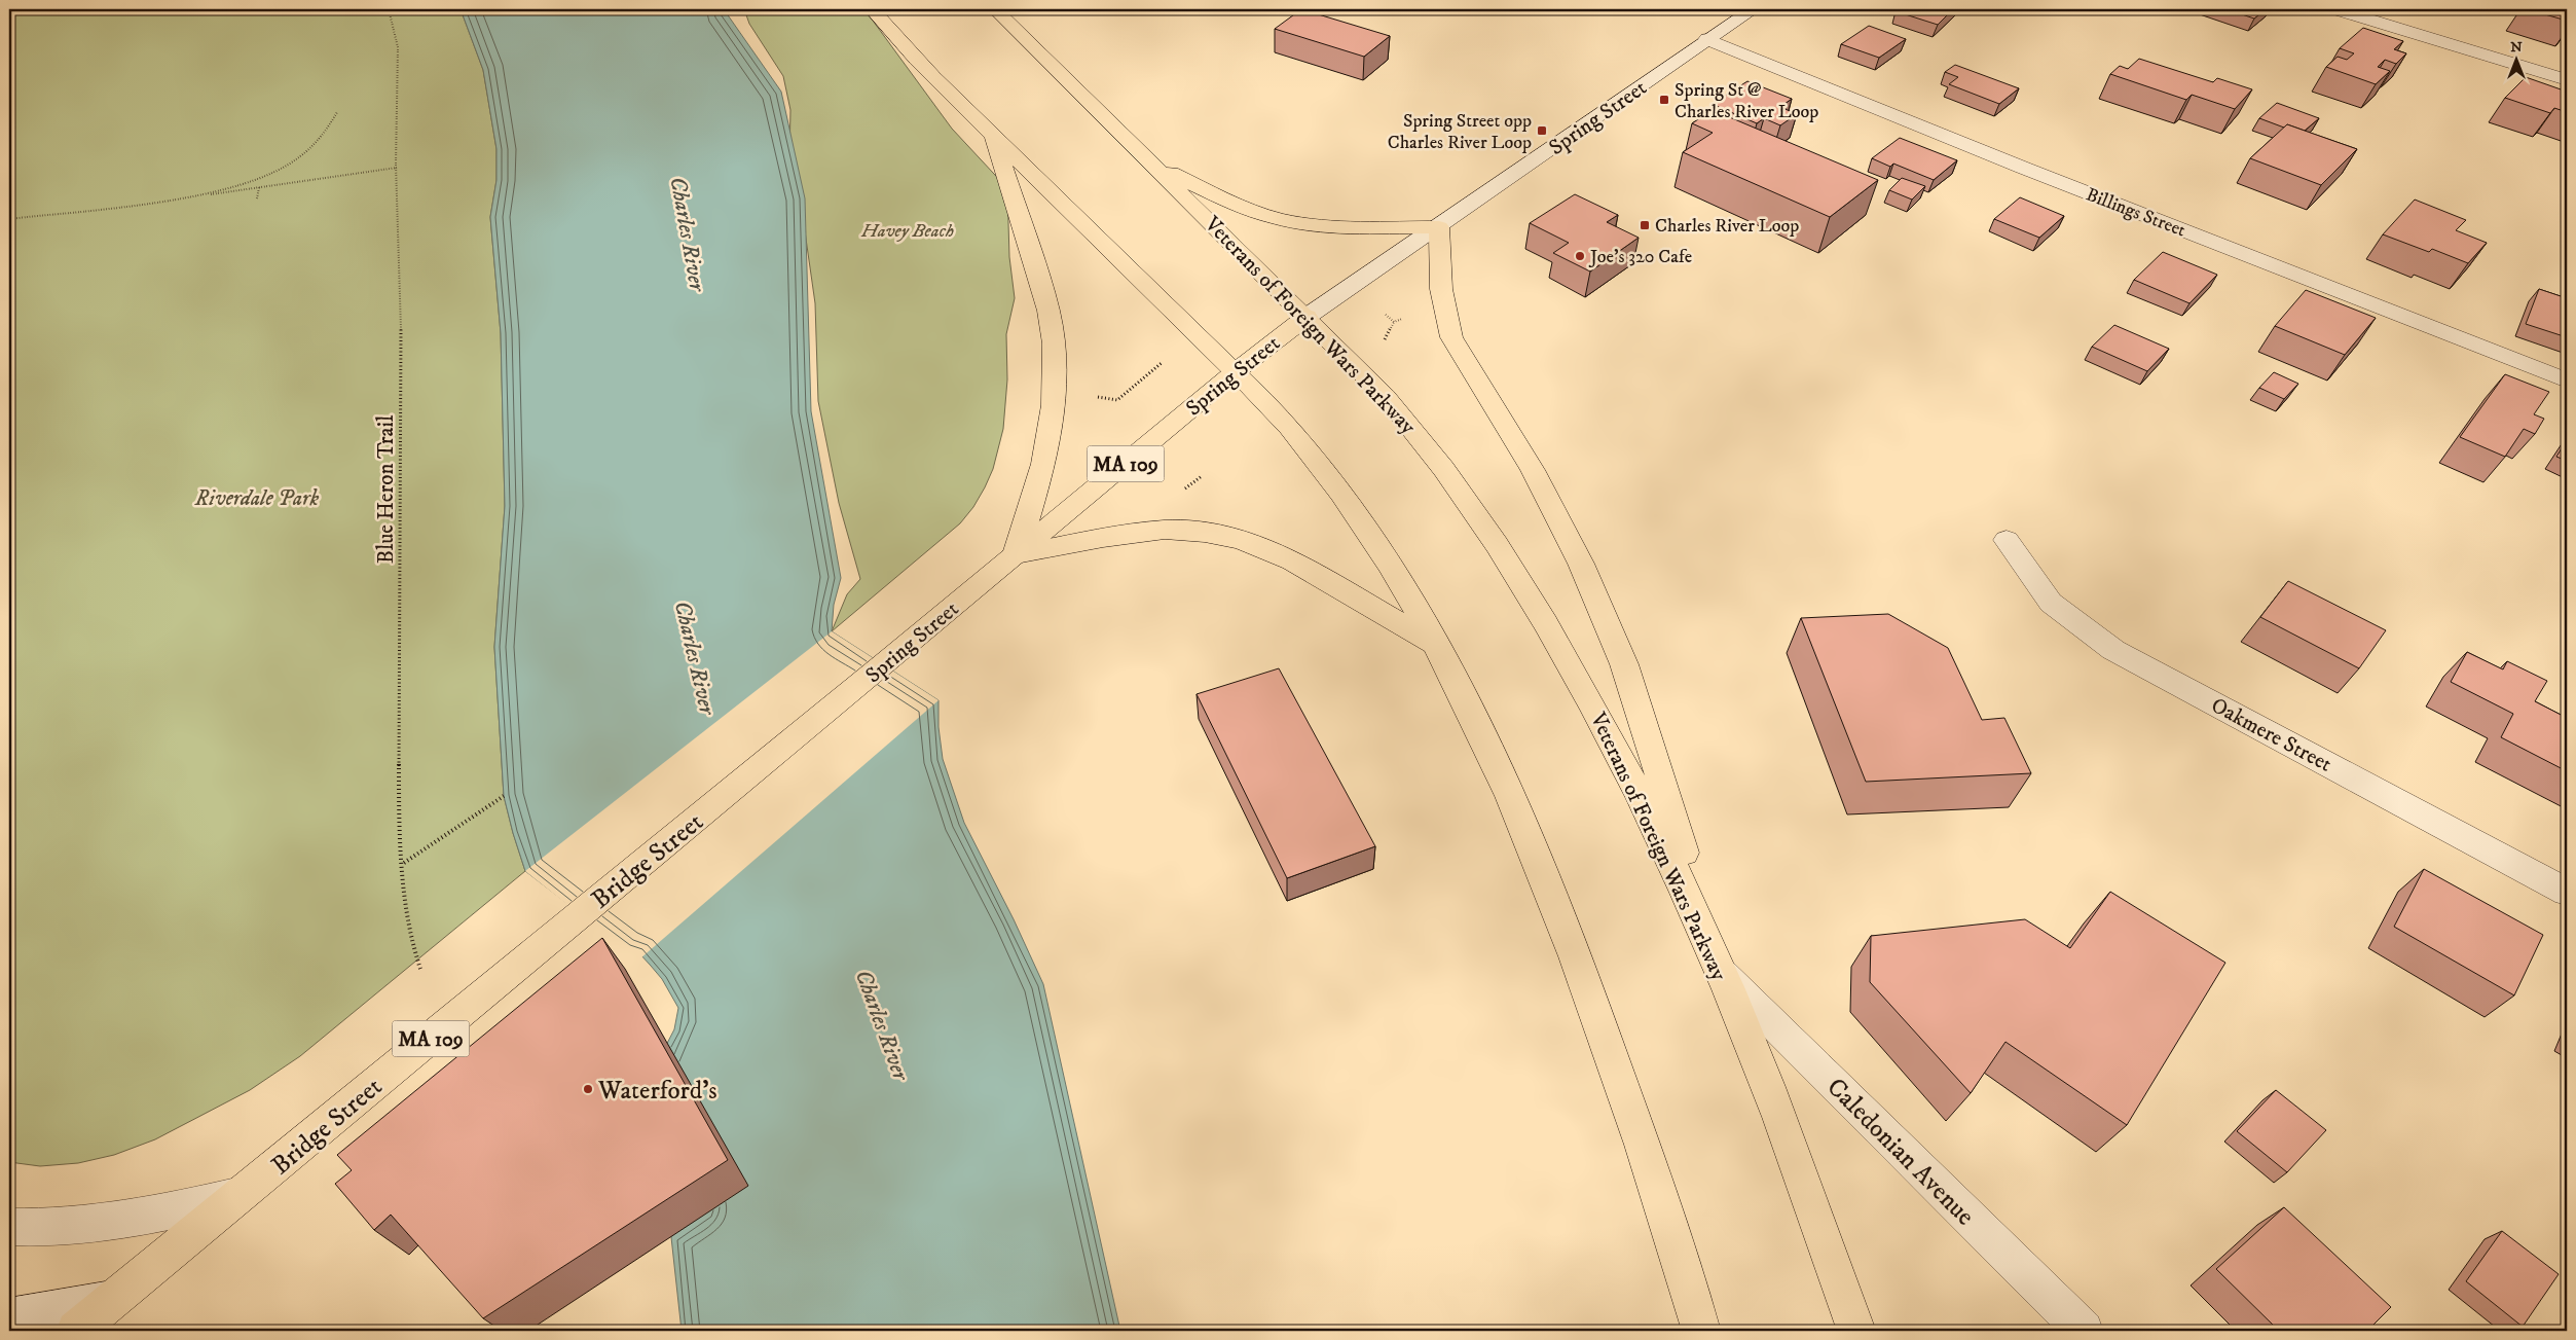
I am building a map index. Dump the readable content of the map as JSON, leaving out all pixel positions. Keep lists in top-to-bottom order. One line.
{"streets":{"main road":["Spring Street","Veterans of Foreign Wars Parkway","MA 109","Bridge Street"],"street":["Billings Street","Oakmere Street","Caledonian Avenue"],"path":["Blue Heron Trail"]},"crossings":[["Spring Street","Billings Street"],["Spring Street","Veterans of Foreign Wars Parkway"],["Spring Street","Bridge Street"],["Veterans of Foreign Wars Parkway","Caledonian Avenue"]],"water":["Charles River"],"parks":["Havey Beach","Riverdale Park"],"places":{"transit":["Spring St @ Charles River Loop","Spring Street opp Charles River Loop","Charles River Loop"],"other":["Joe’s 320 Cafe","Waterford's"]},"north":"top"}
